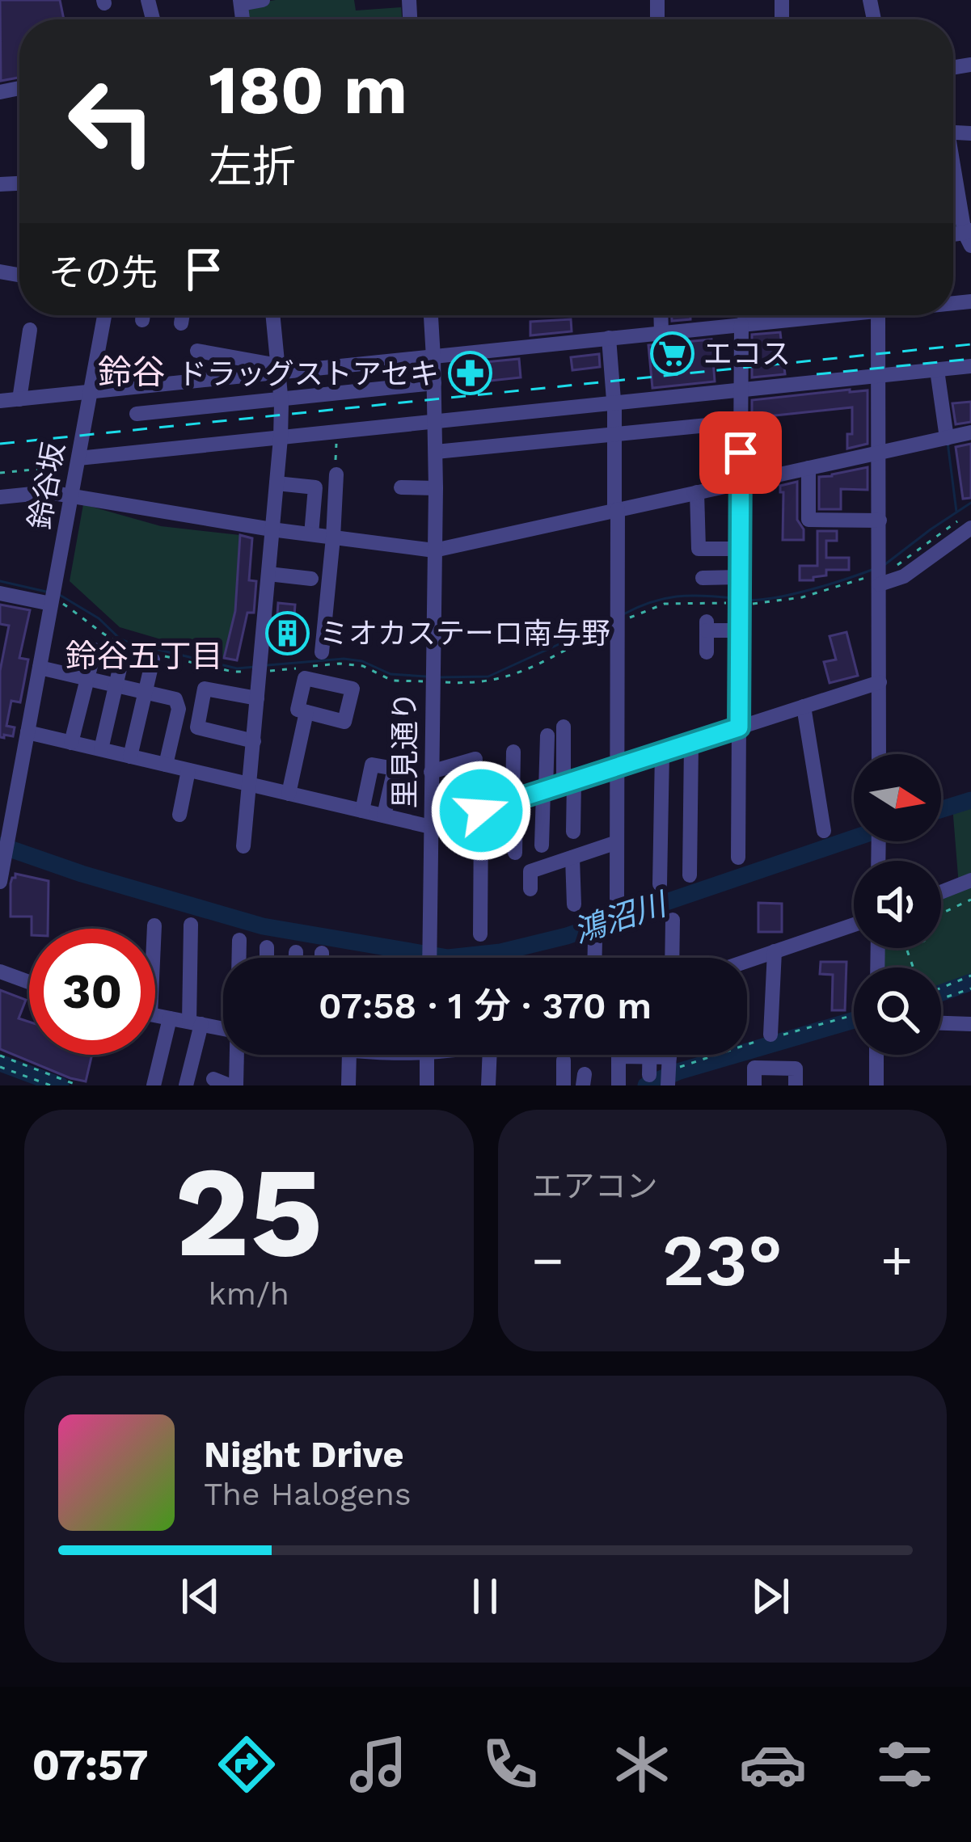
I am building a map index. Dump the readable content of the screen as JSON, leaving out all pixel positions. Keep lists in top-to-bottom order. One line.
{"streets":{"street":["鈴谷坂","里見通り"]},"districts":["鈴谷","鈴谷五丁目"],"water":["鴻沼川"],"places":{"supermarket":["エコス"],"pharmacy":["ドラッグストアセキ"],"building":["ミオカステーロ南与野"]},"north":"right","page":{"turn":["180 m","左折"],"then":"その先","limit":"30","trip":"07:58 · 1 分 · 370 m","tile":[["25","km/h"],"エアコン"],"heat":["−","23°","+"],"song":["Night Drive","The Halogens"],"tabs":"07:57"}}
